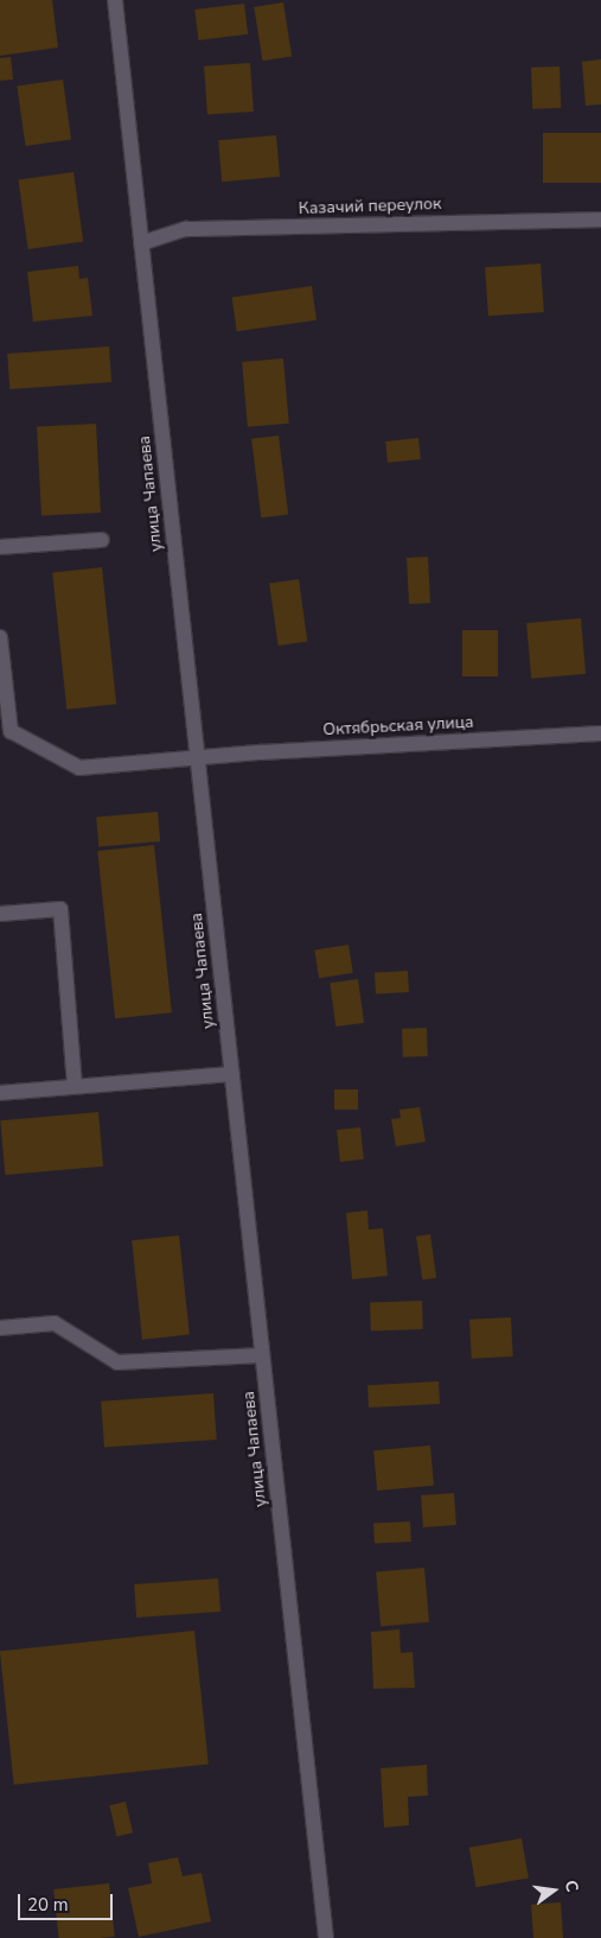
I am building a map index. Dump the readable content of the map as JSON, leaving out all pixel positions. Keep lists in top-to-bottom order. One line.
{"streets":{"street":["Казачий переулок","улица Чапаева","Октябрьская улица"]},"crossings":[["Казачий переулок","улица Чапаева"],["улица Чапаева","Октябрьская улица"]],"scale_bar":"20 m","north":"right"}
